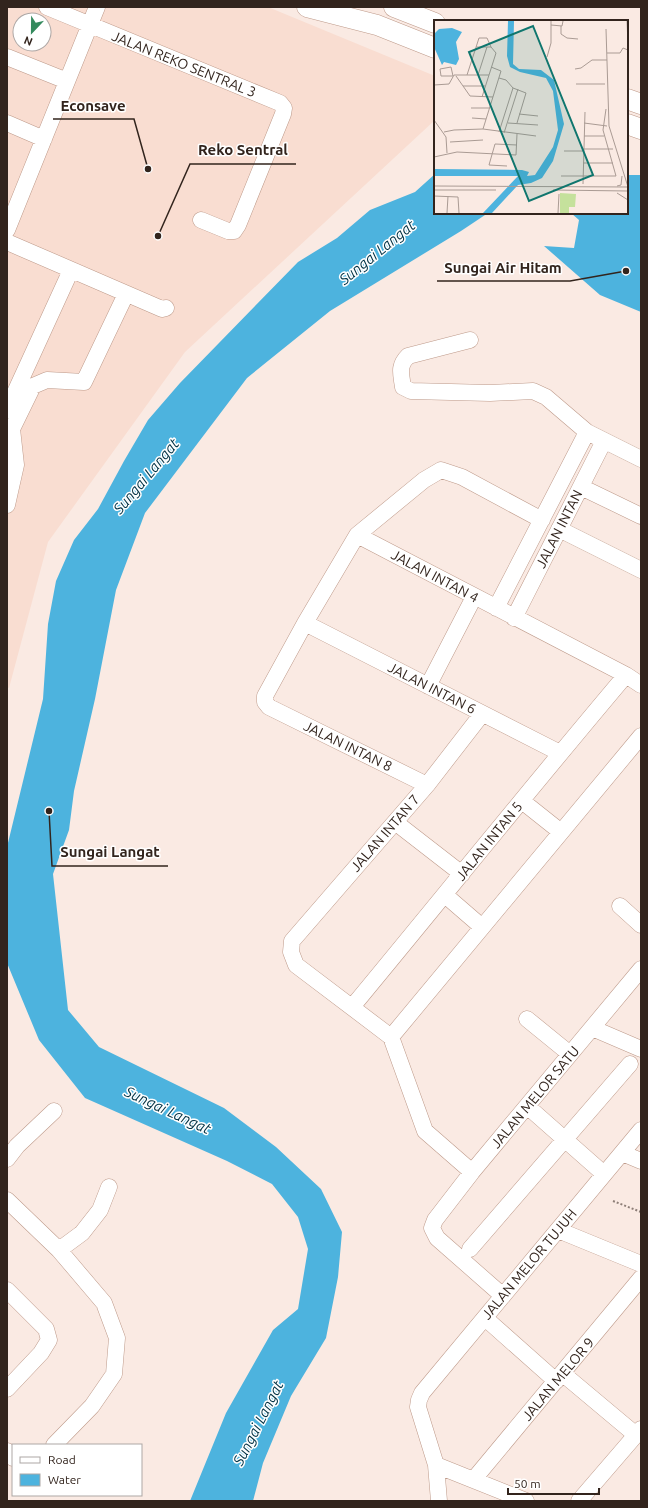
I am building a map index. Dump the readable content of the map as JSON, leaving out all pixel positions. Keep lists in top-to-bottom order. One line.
{"streets":{"street":["JALAN REKO SENTRAL 3","JALAN INTAN","JALAN INTAN 4","JALAN INTAN 6","JALAN INTAN 8","JALAN INTAN 7","JALAN INTAN 5","JALAN MELOR SATU","JALAN MELOR TUJUH","JALAN MELOR 9"]},"crossings":[["JALAN INTAN","JALAN INTAN 4"],["JALAN INTAN 4","JALAN INTAN 5"],["JALAN INTAN 6","JALAN INTAN 8"],["JALAN INTAN 6","JALAN INTAN 7"],["JALAN INTAN 6","JALAN INTAN 5"],["JALAN INTAN 8","JALAN INTAN 7"],["JALAN INTAN 7","JALAN INTAN 5"],["JALAN MELOR SATU","JALAN MELOR TUJUH"]],"water":["Sungai Langat"],"places":["Econsave","Reko Sentral","Sungai Air Hitam","Sungai Langat"],"legend":["Road","Water"],"scale_bar":"50 m","north":"bottom"}
